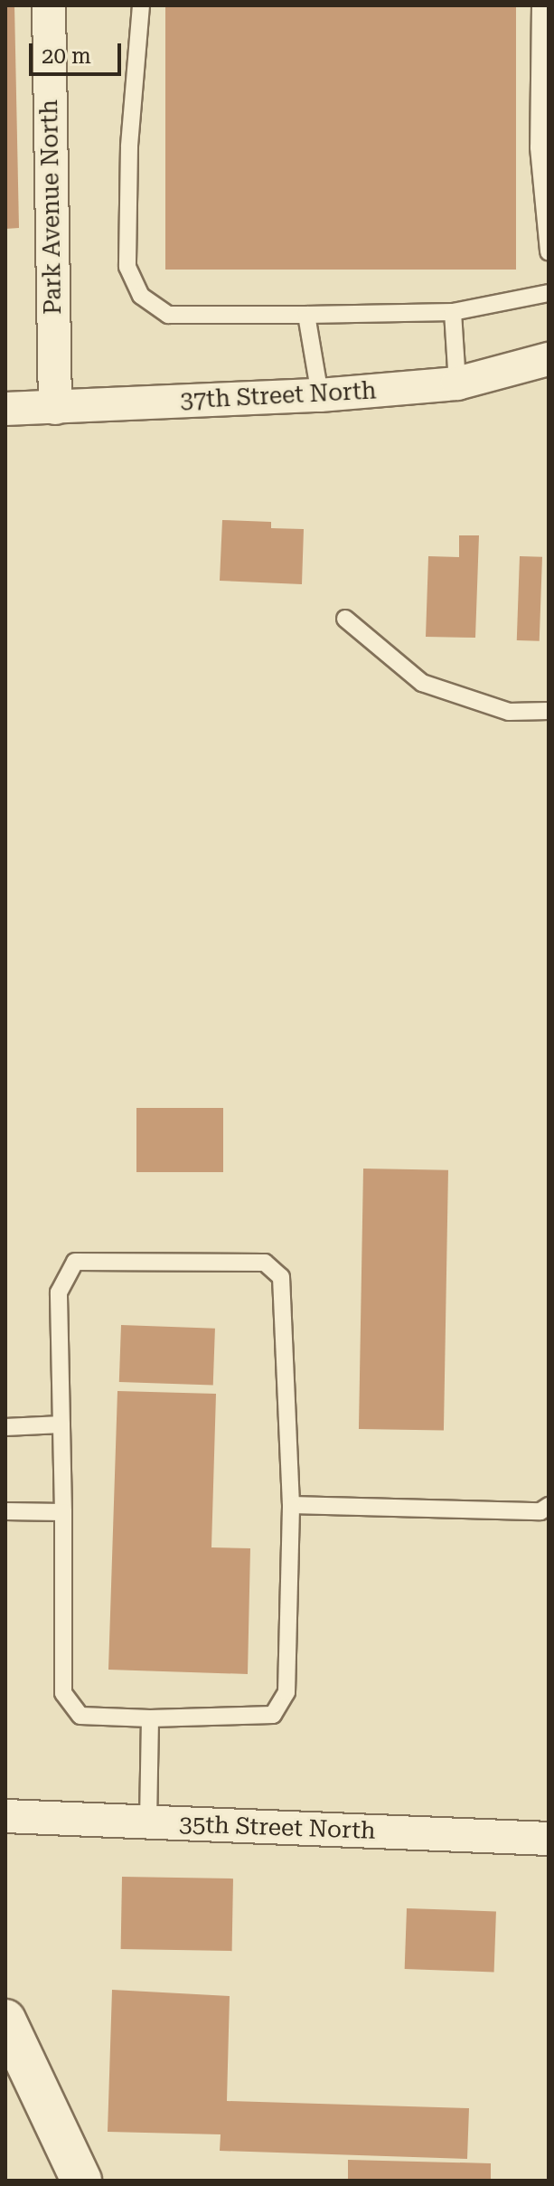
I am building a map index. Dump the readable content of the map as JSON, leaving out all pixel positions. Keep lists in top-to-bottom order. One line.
{"streets":{"street":["Park Avenue North","37th Street North","35th Street North"]},"crossings":[["Park Avenue North","37th Street North"]],"scale_bar":"20 m"}
